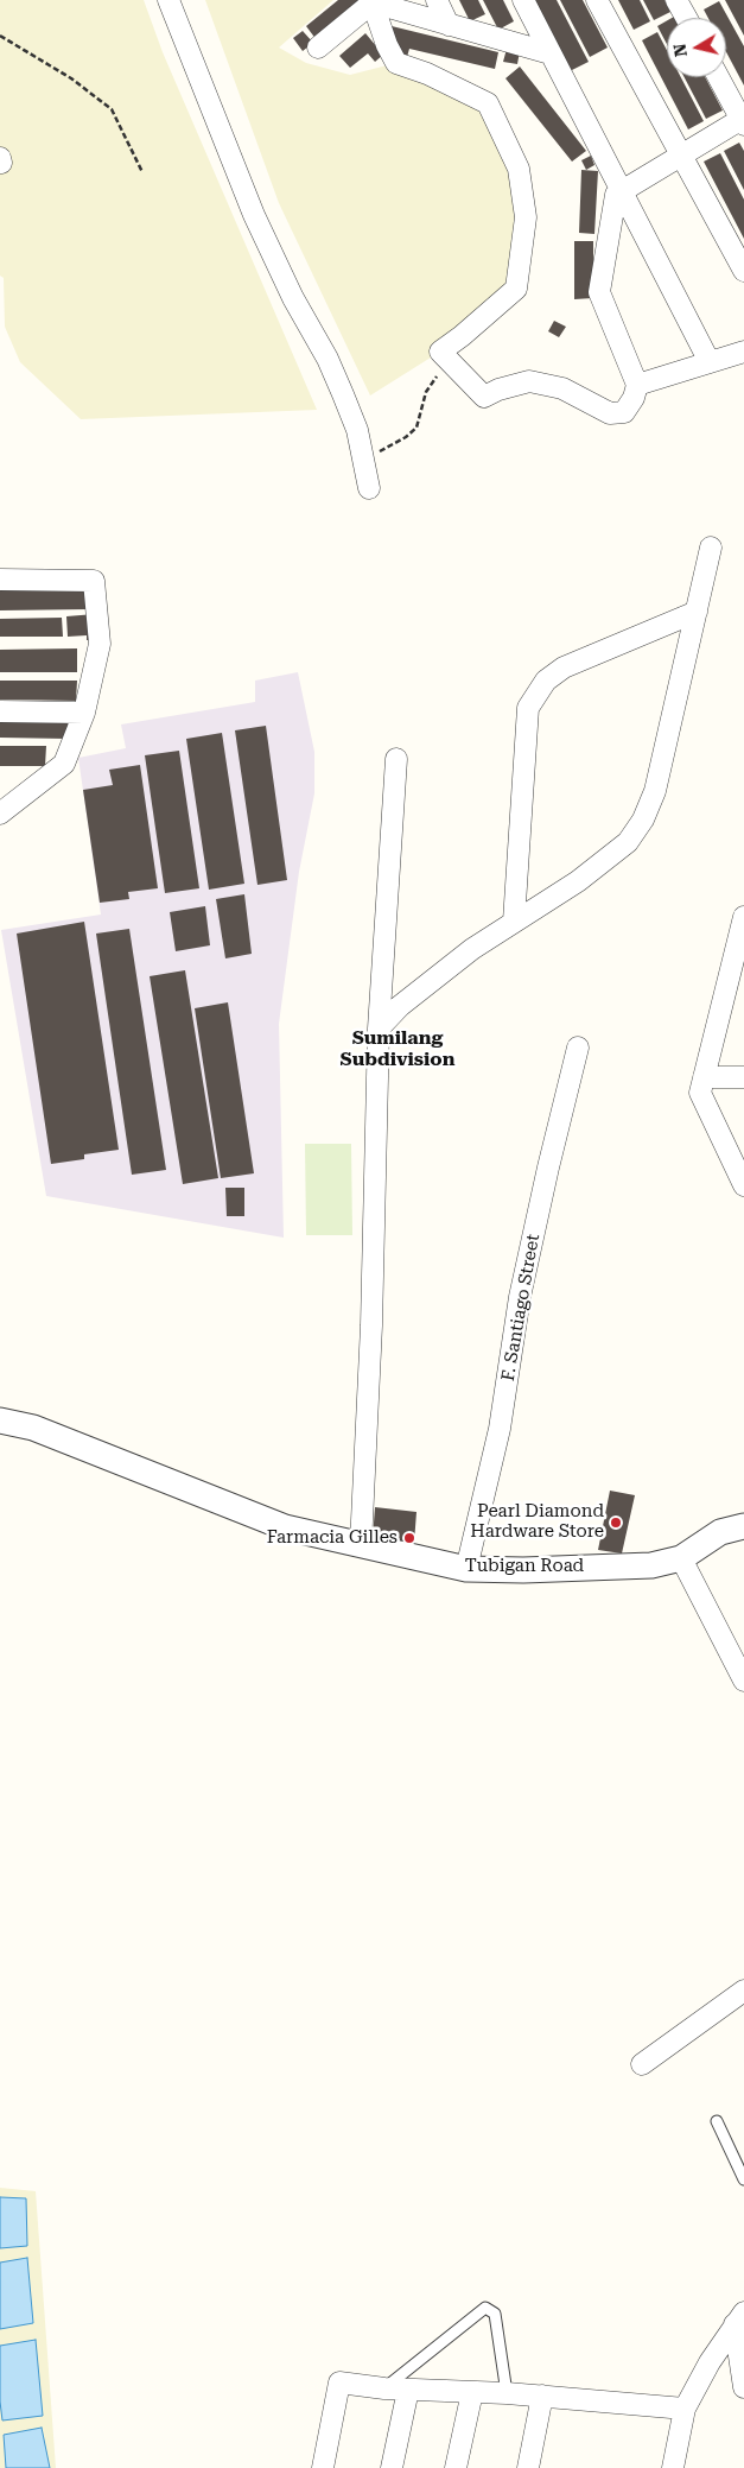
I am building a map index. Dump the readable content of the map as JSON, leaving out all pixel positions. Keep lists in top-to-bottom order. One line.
{"streets":{"street":["F. Santiago Street","Tubigan Road"]},"crossings":[["F. Santiago Street","Tubigan Road"]],"districts":["Sumilang Subdivision"],"places":["Pearl Diamond Hardware Store","Farmacia Gilles"],"north":"left"}
